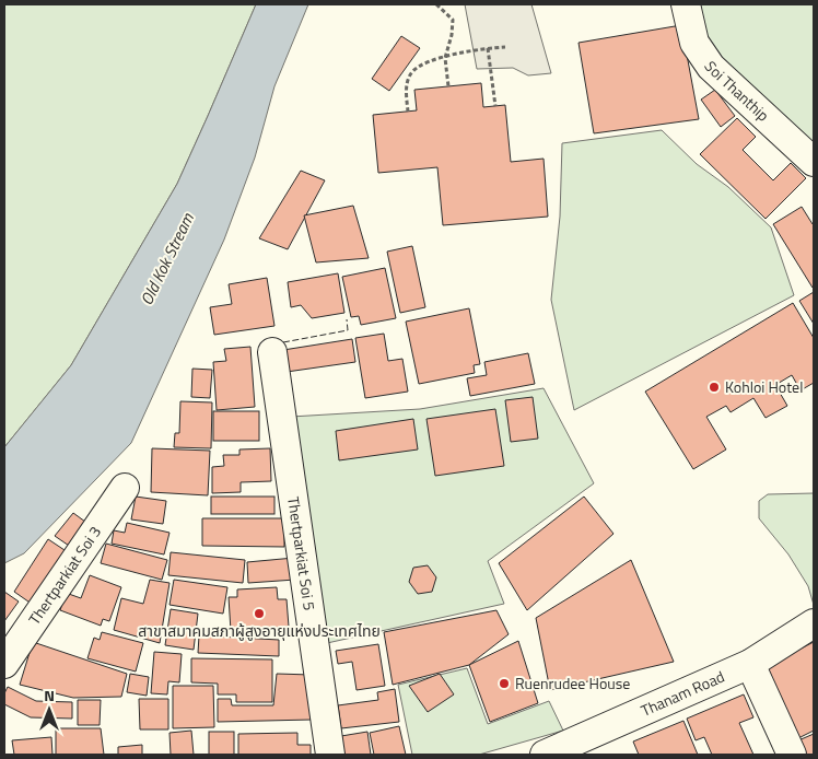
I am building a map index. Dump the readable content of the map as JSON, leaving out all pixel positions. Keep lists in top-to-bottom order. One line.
{"streets":{"street":["Soi Thanthip","Thertparkiat Soi 5","Thertparkiat Soi 3","Thanam Road"]},"water":["Old Kok Stream"],"places":["Kohloi Hotel","สาขาสมาคมสภาผู้สูงอายุแห่งประเทศไทย","Ruenrudee House"],"north":"top"}
